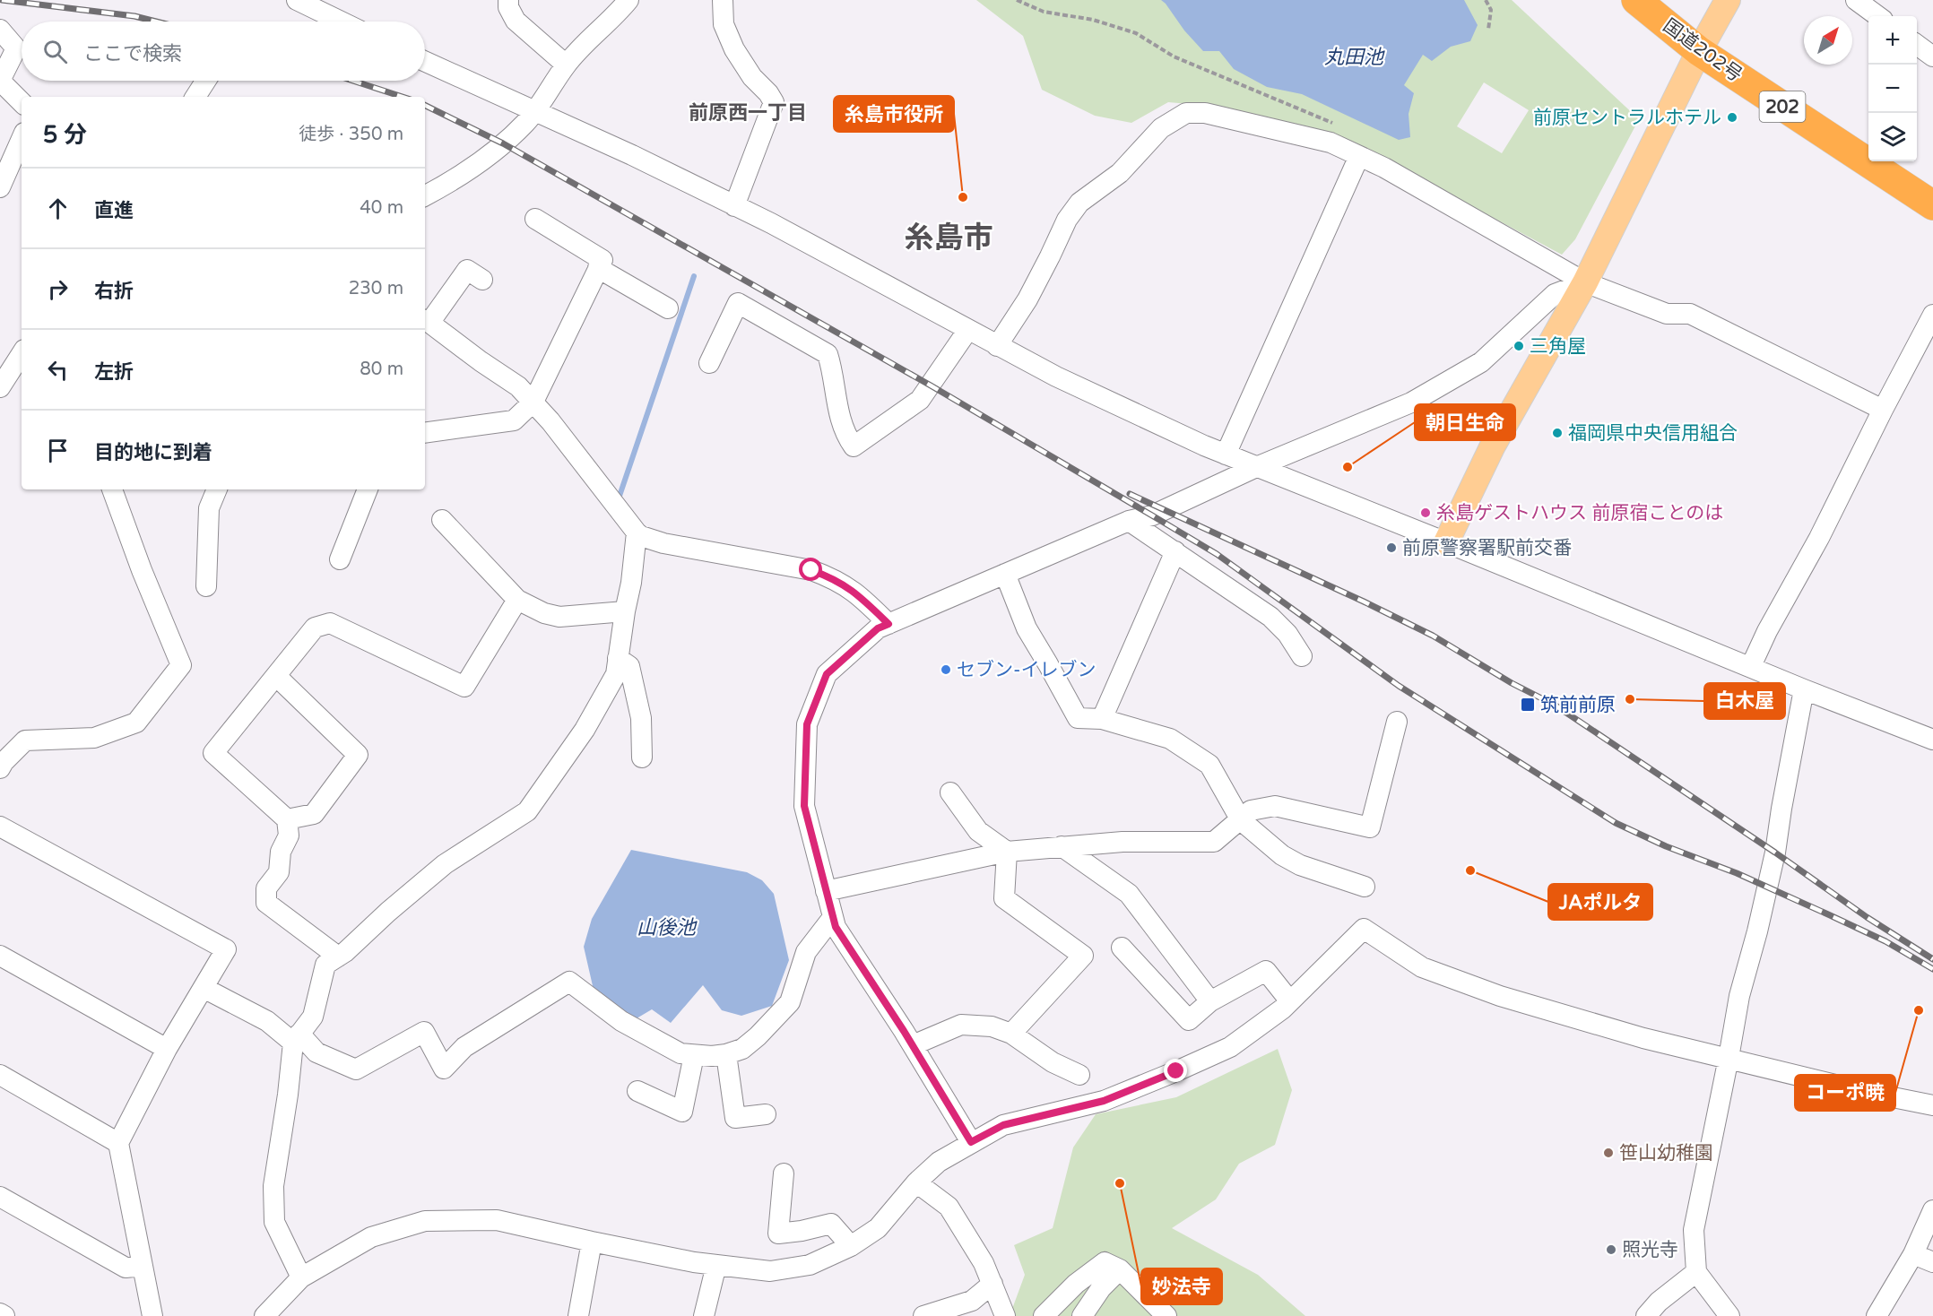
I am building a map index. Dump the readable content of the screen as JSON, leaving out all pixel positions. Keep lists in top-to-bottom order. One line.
{"streets":{"highway":["国道202号","202"]},"districts":["前原西一丁目","糸島市"],"water":["丸田池","山後池"],"places":{"other":["前原セントラルホテル","糸島市役所","三角屋","福岡県中央信用組合","朝日生命","糸島ゲストハウス 前原宿ことのは","前原警察署駅前交番","セブン-イレブン","白木屋","JAポルタ","コーポ暁","笹山幼稚園","妙法寺","照光寺"],"transit":["筑前前原"]},"north":"top right","page":{"map_buttons":["+","−"],"search":"ここで検索","heading":["5 分","徒歩 · 350 m"],"list":[["直進","40 m"],["右折","230 m"],["左折","80 m"],"目的地に到着"]}}
